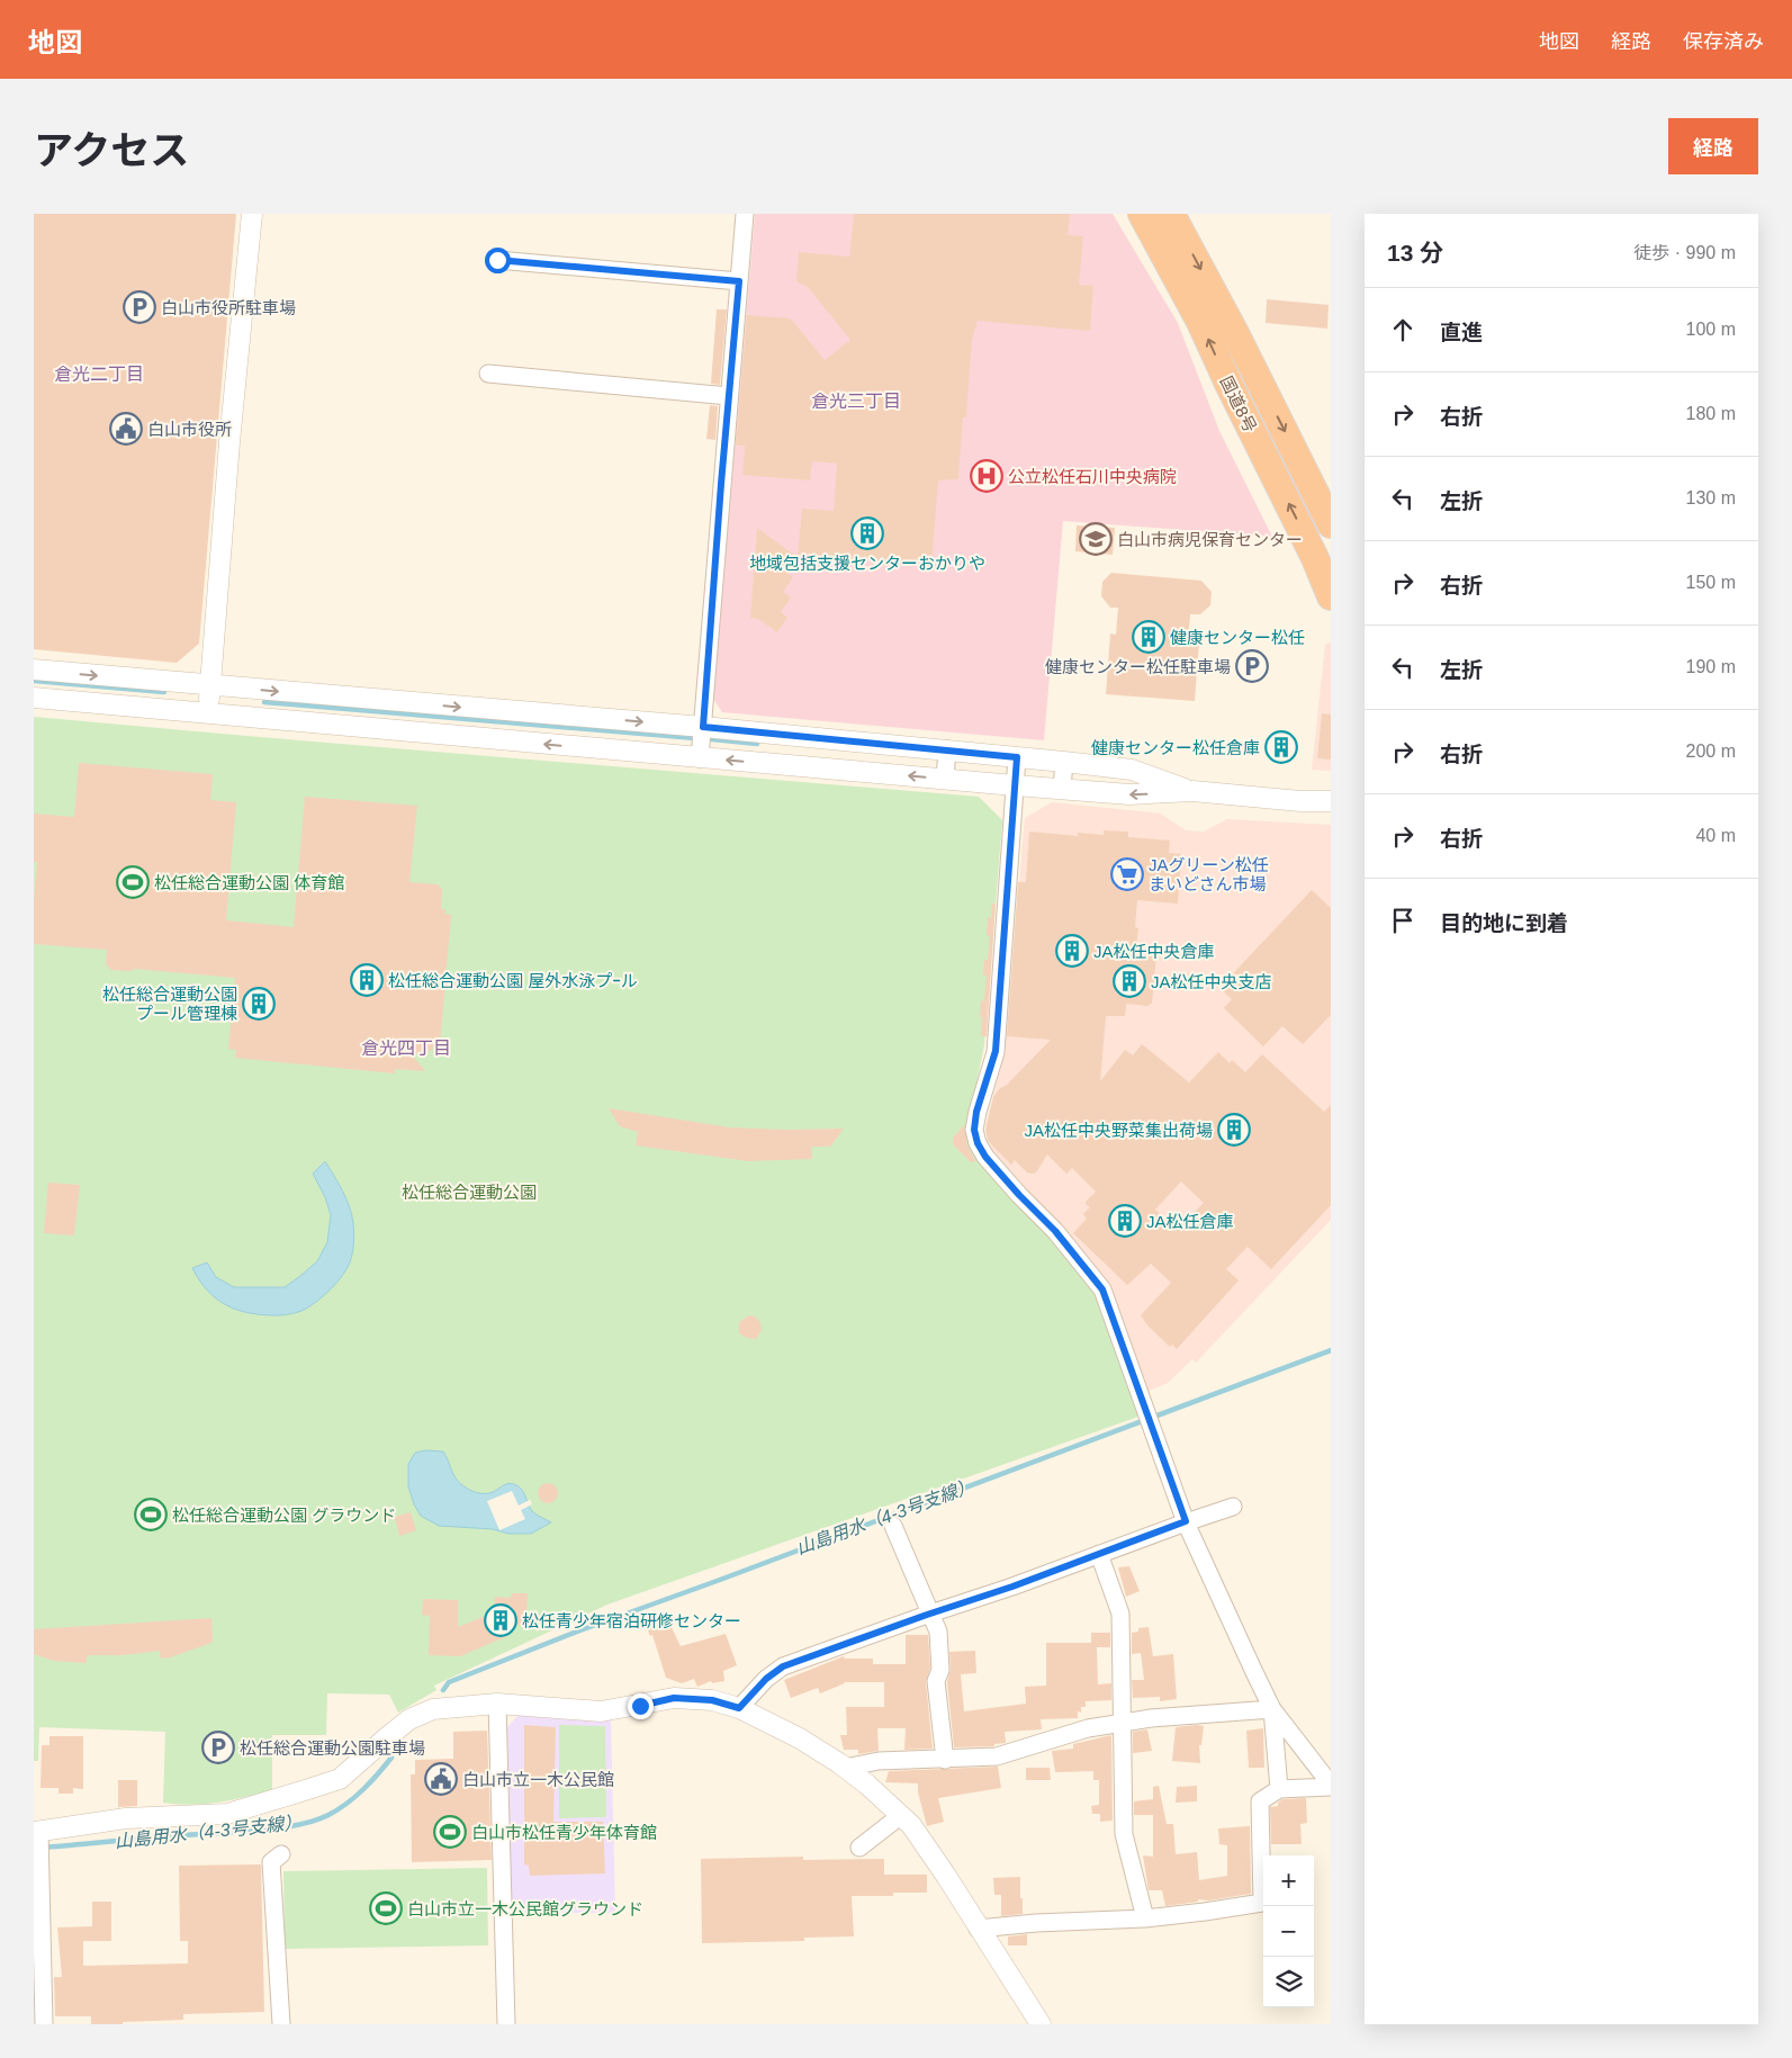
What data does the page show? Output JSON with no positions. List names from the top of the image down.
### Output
{
  "streets": {
    "highway": ["国道8号"]
  },
  "districts": ["倉光二丁目", "倉光三丁目", "倉光四丁目"],
  "water": ["山島用水（4-3号支線）"],
  "parks": ["松任総合運動公園"],
  "places": {
    "parking": ["白山市役所駐車場", "健康センター松任駐車場", "松任総合運動公園駐車場"],
    "public building": ["白山市役所", "白山市立一木公民館"],
    "hospital": ["公立松任石川中央病院"],
    "building": [
      "地域包括支援センターおかりや",
      "健康センター松任",
      "健康センター松任倉庫",
      "JA松任中央倉庫",
      "松任総合運動公園 屋外水泳プｰル",
      "JA松任中央支店",
      "松任総合運動公園 プール管理棟",
      "JA松任中央野菜集出荷場",
      "JA松任倉庫",
      "松任青少年宿泊研修センター"
    ],
    "school or university": ["白山市病児保育センター"],
    "supermarket": ["JAグリーン松任 まいどさん市場"],
    "sports": [
      "松任総合運動公園 体育館",
      "松任総合運動公園 グラウンド",
      "白山市松任青少年体育館",
      "白山市立一木公民館グラウンド"
    ]
  },
  "page": {
    "header": "地図",
    "nav": ["地図", "経路", "保存済み"],
    "title": "アクセス",
    "buttons": "経路",
    "heading": ["13 分", "徒歩 · 990 m"],
    "list": [
      ["直進", "100 m"],
      ["右折", "180 m"],
      ["左折", "130 m"],
      ["右折", "150 m"],
      ["左折", "190 m"],
      ["右折", "200 m"],
      ["右折", "40 m"],
      "目的地に到着"
    ],
    "map_buttons": ["+", "−"]
  }
}
